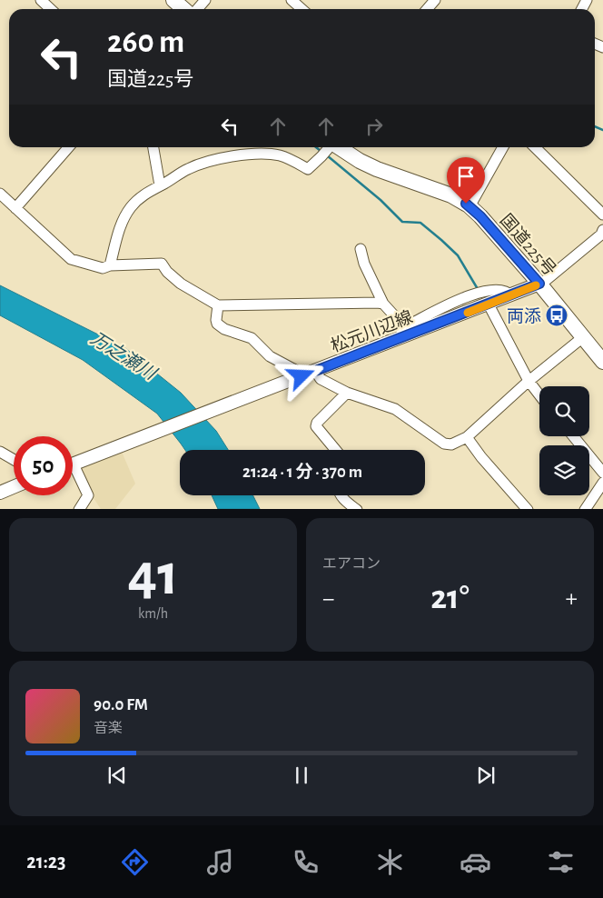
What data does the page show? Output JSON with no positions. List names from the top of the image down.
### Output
{
  "streets": {
    "highway": ["国道225号"],
    "main road": ["松元川辺線"]
  },
  "crossings": [
    ["国道225号", "松元川辺線"]
  ],
  "water": ["万之瀬川"],
  "places": {
    "bus stop": ["両添"]
  },
  "page": {
    "turn": ["260 m", "国道225号"],
    "limit": "50",
    "trip": "21:24 · 1 分 · 370 m",
    "tile": [
      ["41", "km/h"],
      "エアコン"
    ],
    "heat": ["−", "21°", "+"],
    "song": ["90.0 FM", "音楽"],
    "tabs": "21:23"
  }
}
